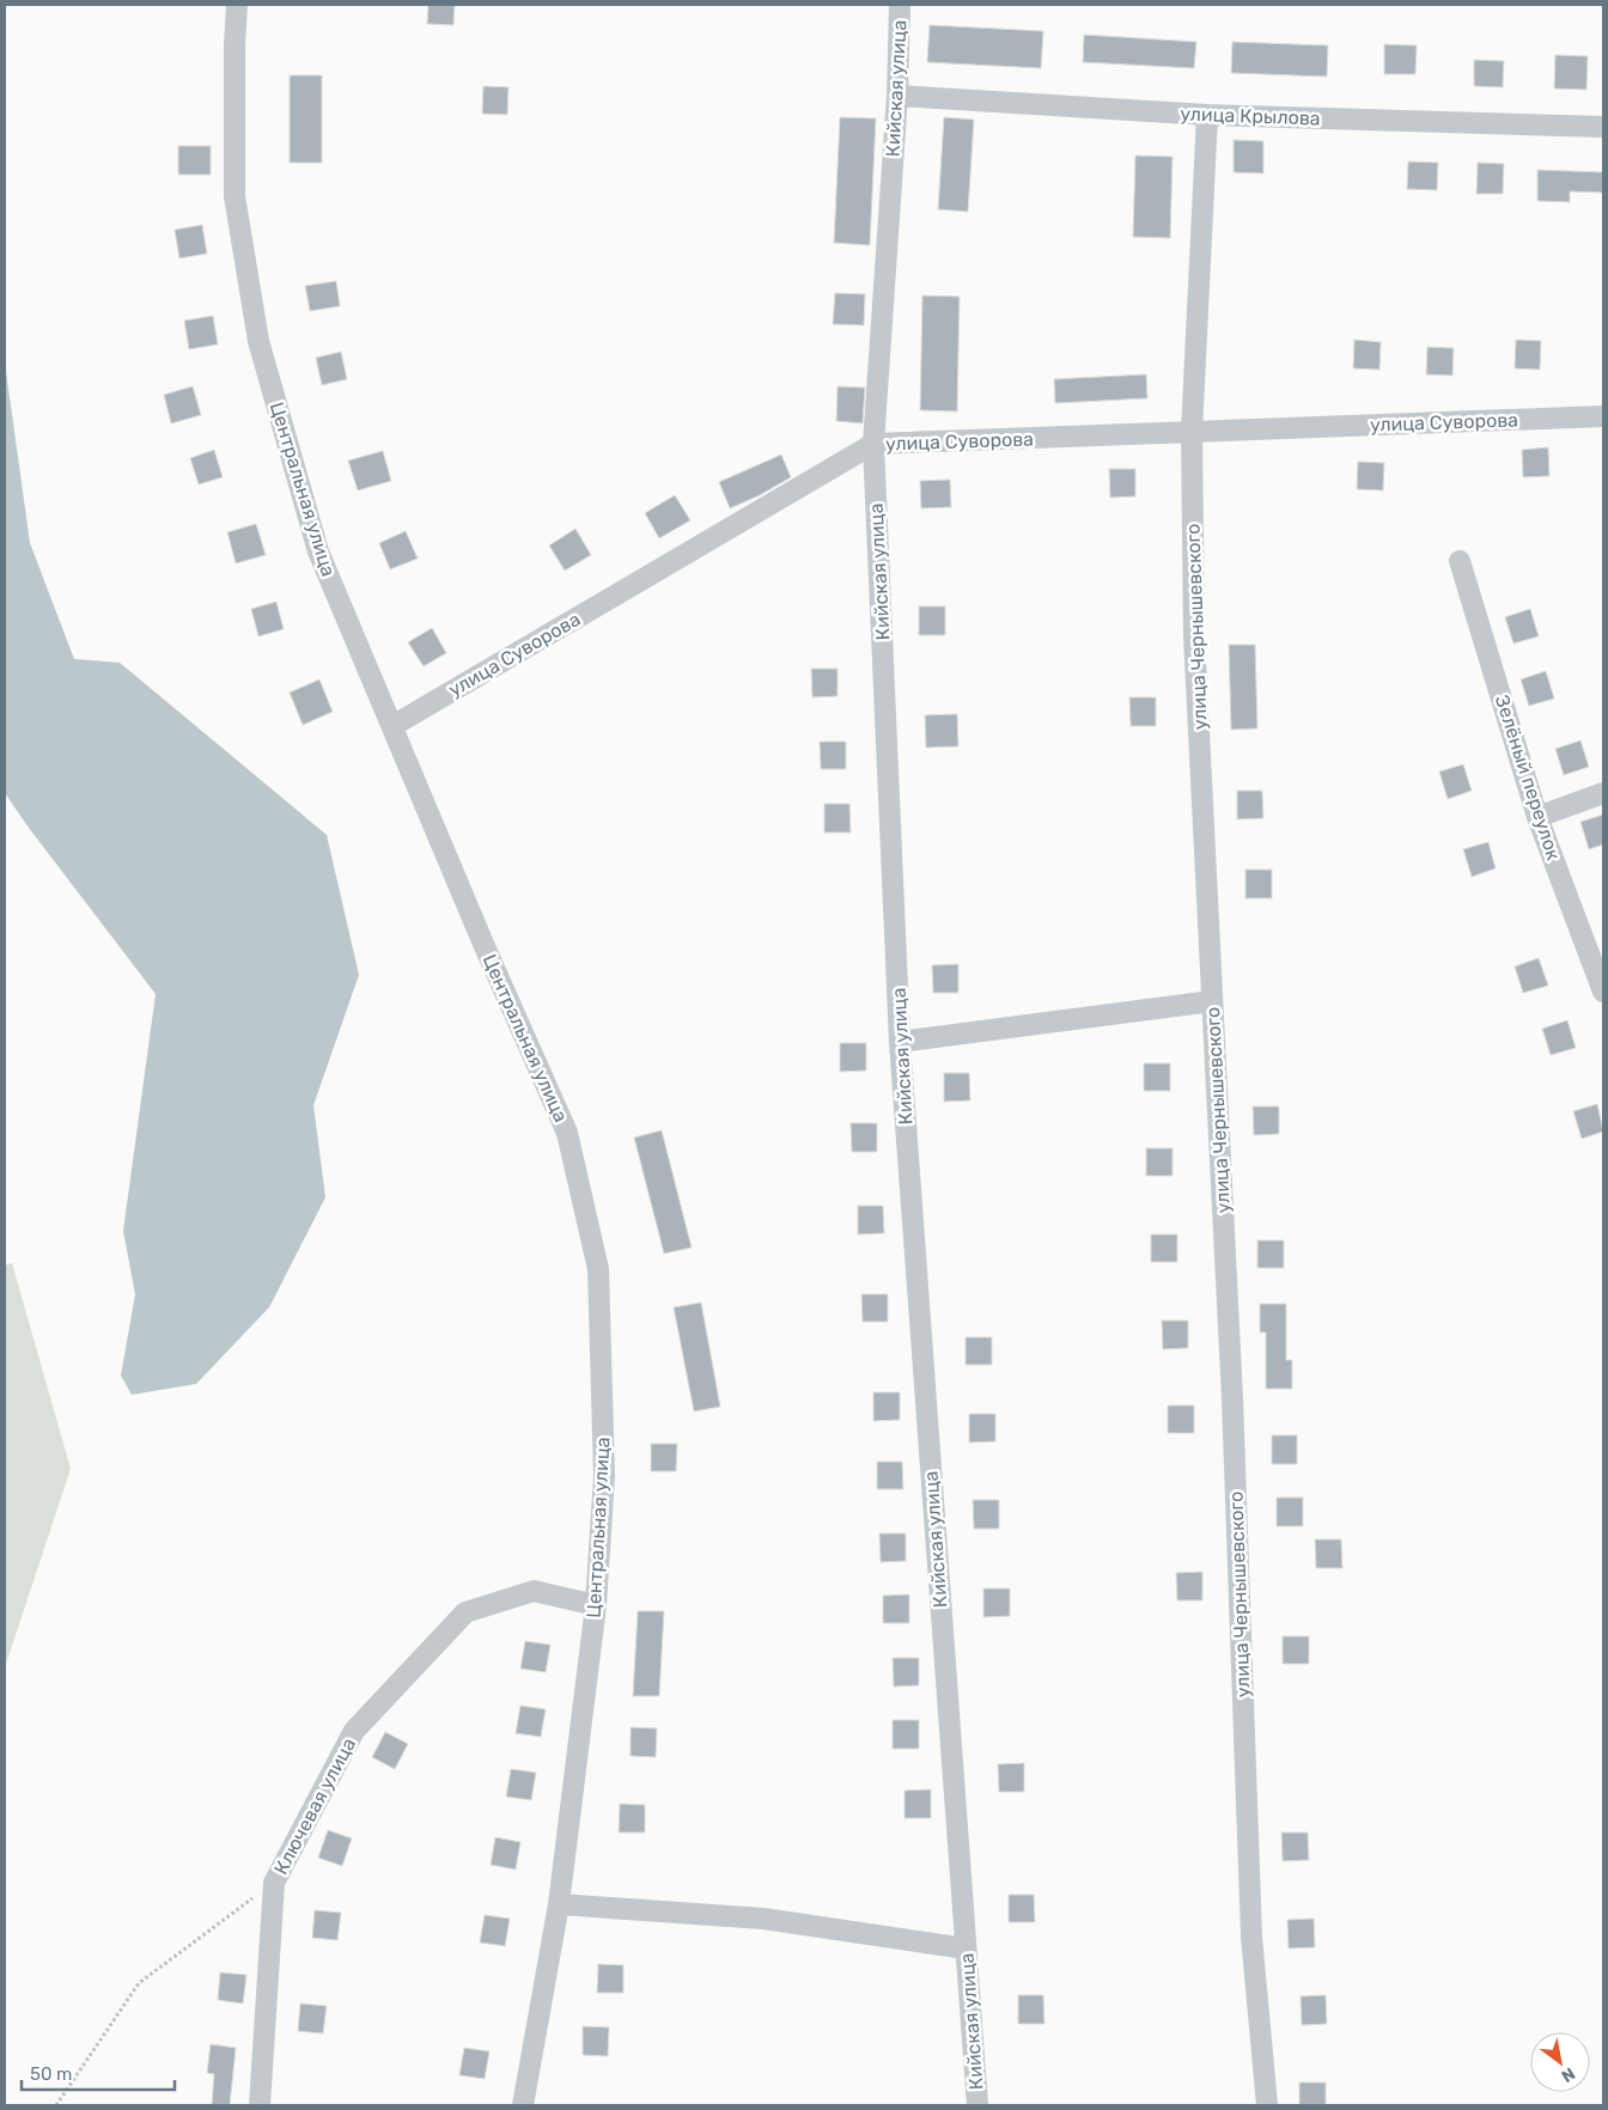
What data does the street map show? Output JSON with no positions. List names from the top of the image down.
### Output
{
  "streets": {
    "street": [
      "Кийская улица",
      "улица Крылова",
      "улица Суворова",
      "Центральная улица",
      "улица Чернышевского",
      "Зелёный переулок",
      "Ключевая улица"
    ]
  },
  "crossings": [
    ["Кийская улица", "улица Крылова"],
    ["Кийская улица", "улица Суворова"],
    ["улица Крылова", "улица Чернышевского"],
    ["улица Суворова", "Центральная улица"],
    ["улица Суворова", "улица Чернышевского"],
    ["Центральная улица", "Ключевая улица"]
  ],
  "scale_bar": "50 m",
  "north": "bottom right"
}
